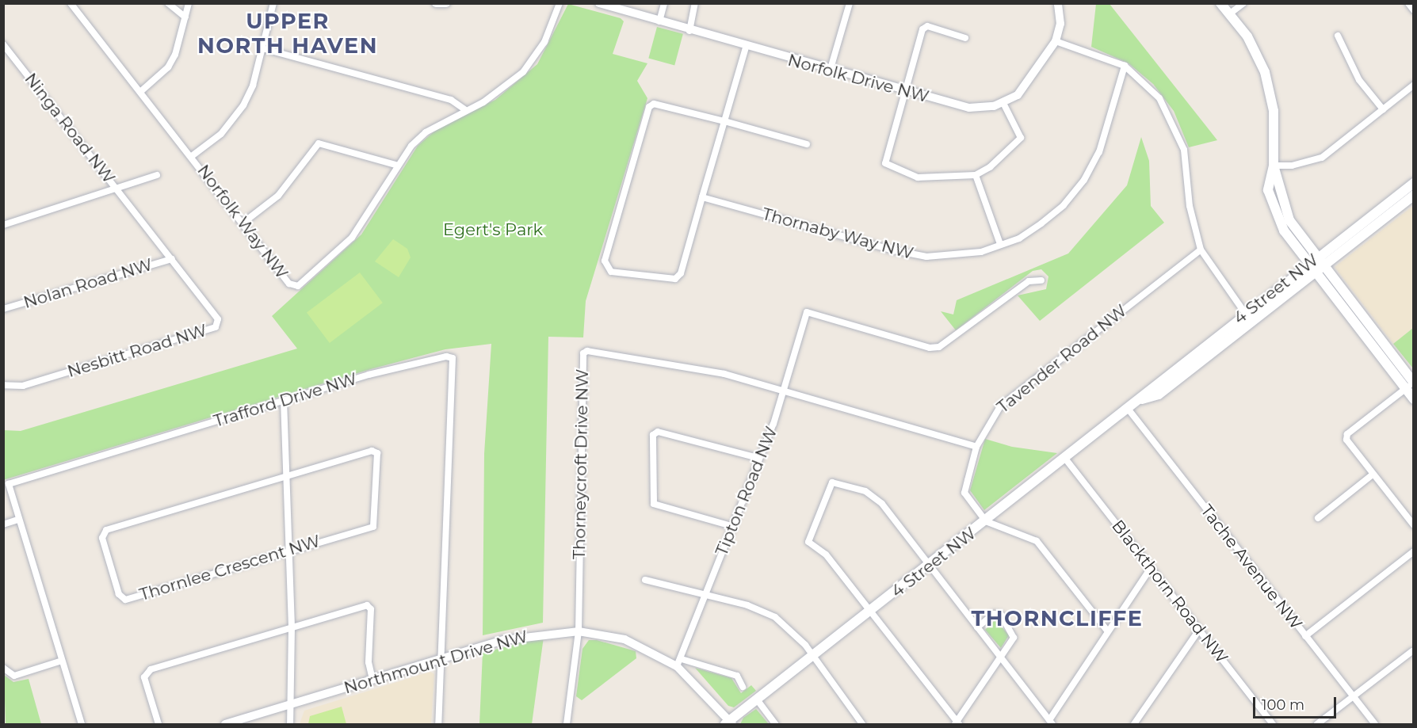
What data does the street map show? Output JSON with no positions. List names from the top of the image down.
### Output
{
  "streets": {
    "main road": ["4 Street NW"],
    "street": [
      "Norfolk Drive NW",
      "Ninga Road NW",
      "Norfolk Way NW",
      "Thornaby Way NW",
      "Nolan Road NW",
      "Nesbitt Road NW",
      "Tavender Road NW",
      "Trafford Drive NW",
      "Thorneycroft Drive NW",
      "Tipton Road NW",
      "Tache Avenue NW",
      "Thornlee Crescent NW",
      "Blackthorn Road NW",
      "Northmount Drive NW"
    ]
  },
  "crossings": [
    ["Ninga Road NW", "Nesbitt Road NW"],
    ["Nolan Road NW", "Nesbitt Road NW"],
    ["4 Street NW", "Tavender Road NW"],
    ["4 Street NW", "Tache Avenue NW"],
    ["4 Street NW", "Blackthorn Road NW"],
    ["4 Street NW", "Northmount Drive NW"],
    ["Tavender Road NW", "Thorneycroft Drive NW"],
    ["Trafford Drive NW", "Northmount Drive NW"],
    ["Thorneycroft Drive NW", "Tipton Road NW"],
    ["Thorneycroft Drive NW", "Northmount Drive NW"],
    ["Tipton Road NW", "Northmount Drive NW"]
  ],
  "districts": ["UPPER NORTH HAVEN", "THORNCLIFFE"],
  "parks": ["Egert's Park"],
  "scale_bar": "100 m"
}
